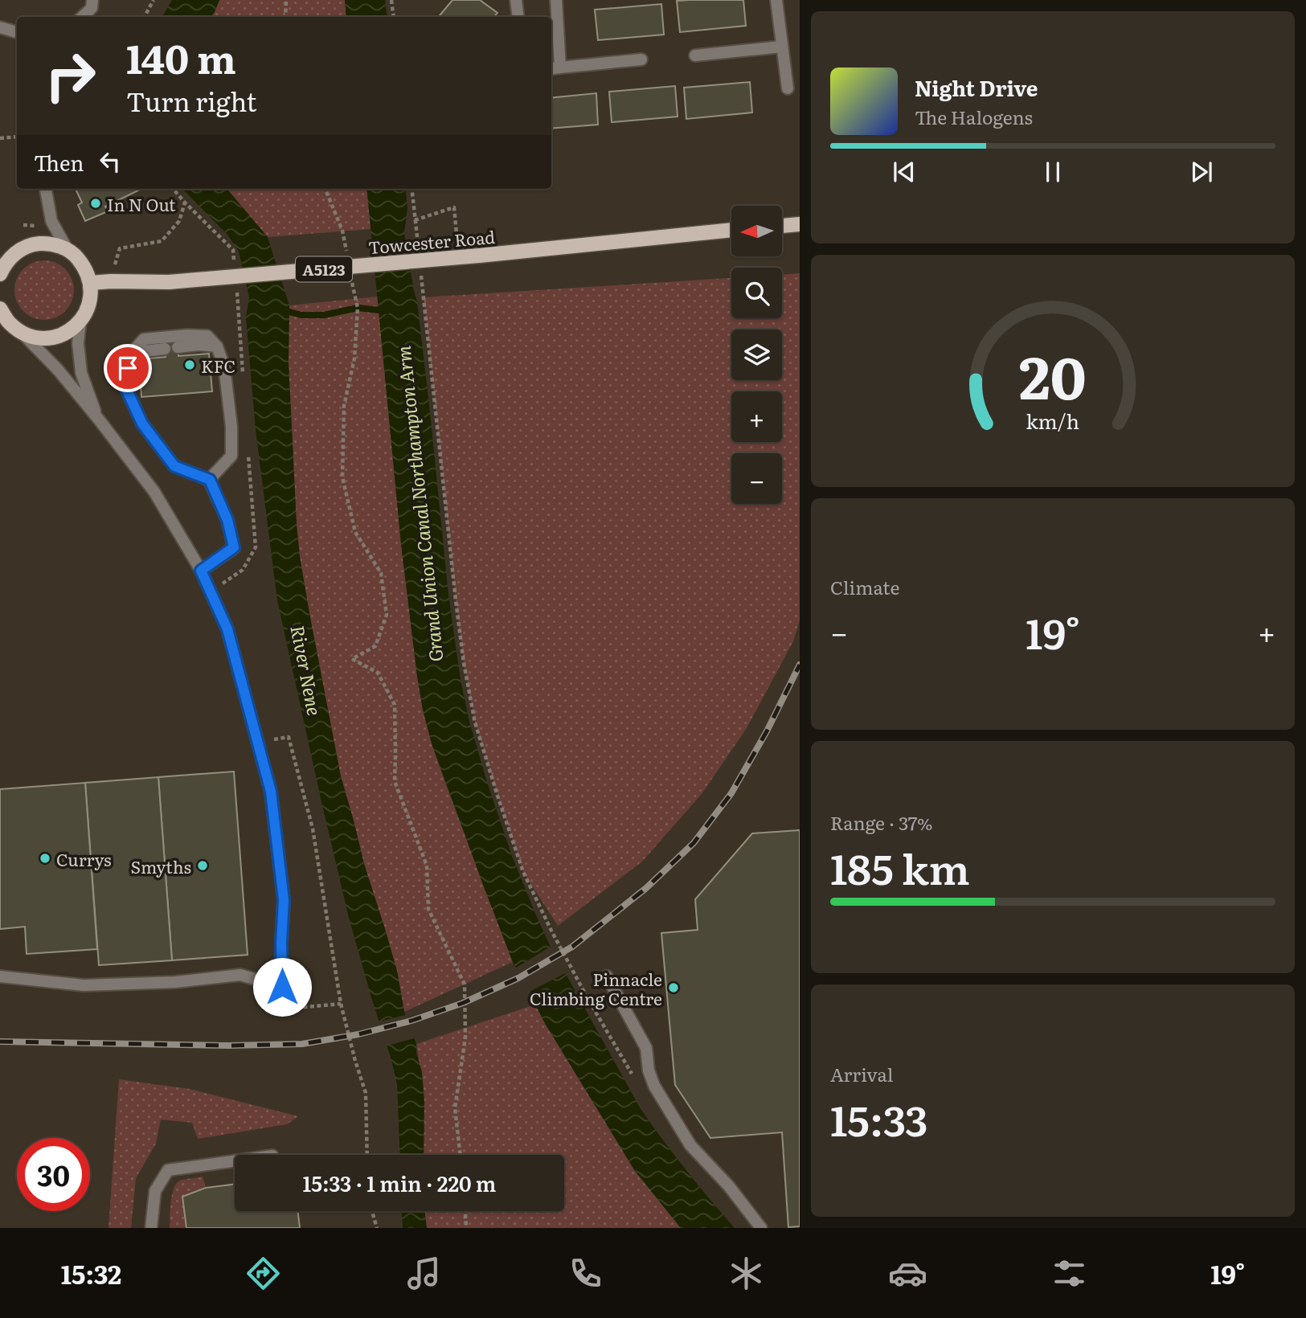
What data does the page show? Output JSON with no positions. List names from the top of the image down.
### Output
{
  "streets": {
    "main road": ["Towcester Road", "A5123"]
  },
  "water": ["Grand Union Canal Northampton Arm", "River Nene"],
  "places": [
    "In N Out",
    "KFC",
    "Currys",
    "Smyths",
    "Pinnacle Climbing Centre"
  ],
  "north": "left",
  "page": {
    "turn": ["140 m", "Turn right"],
    "song": ["Night Drive", "The Halogens"],
    "then": "Then",
    "map_buttons": ["+", "−"],
    "tile": [
      "Climate",
      ["Range · 37%", "185 km"],
      ["Arrival", "15:33"]
    ],
    "heat": ["−", "19°", "+"],
    "limit": "30",
    "trip": "15:33 · 1 min · 220 m",
    "tabs": ["15:32", "19°"],
    "gauge": ["20", "km/h"]
  }
}
